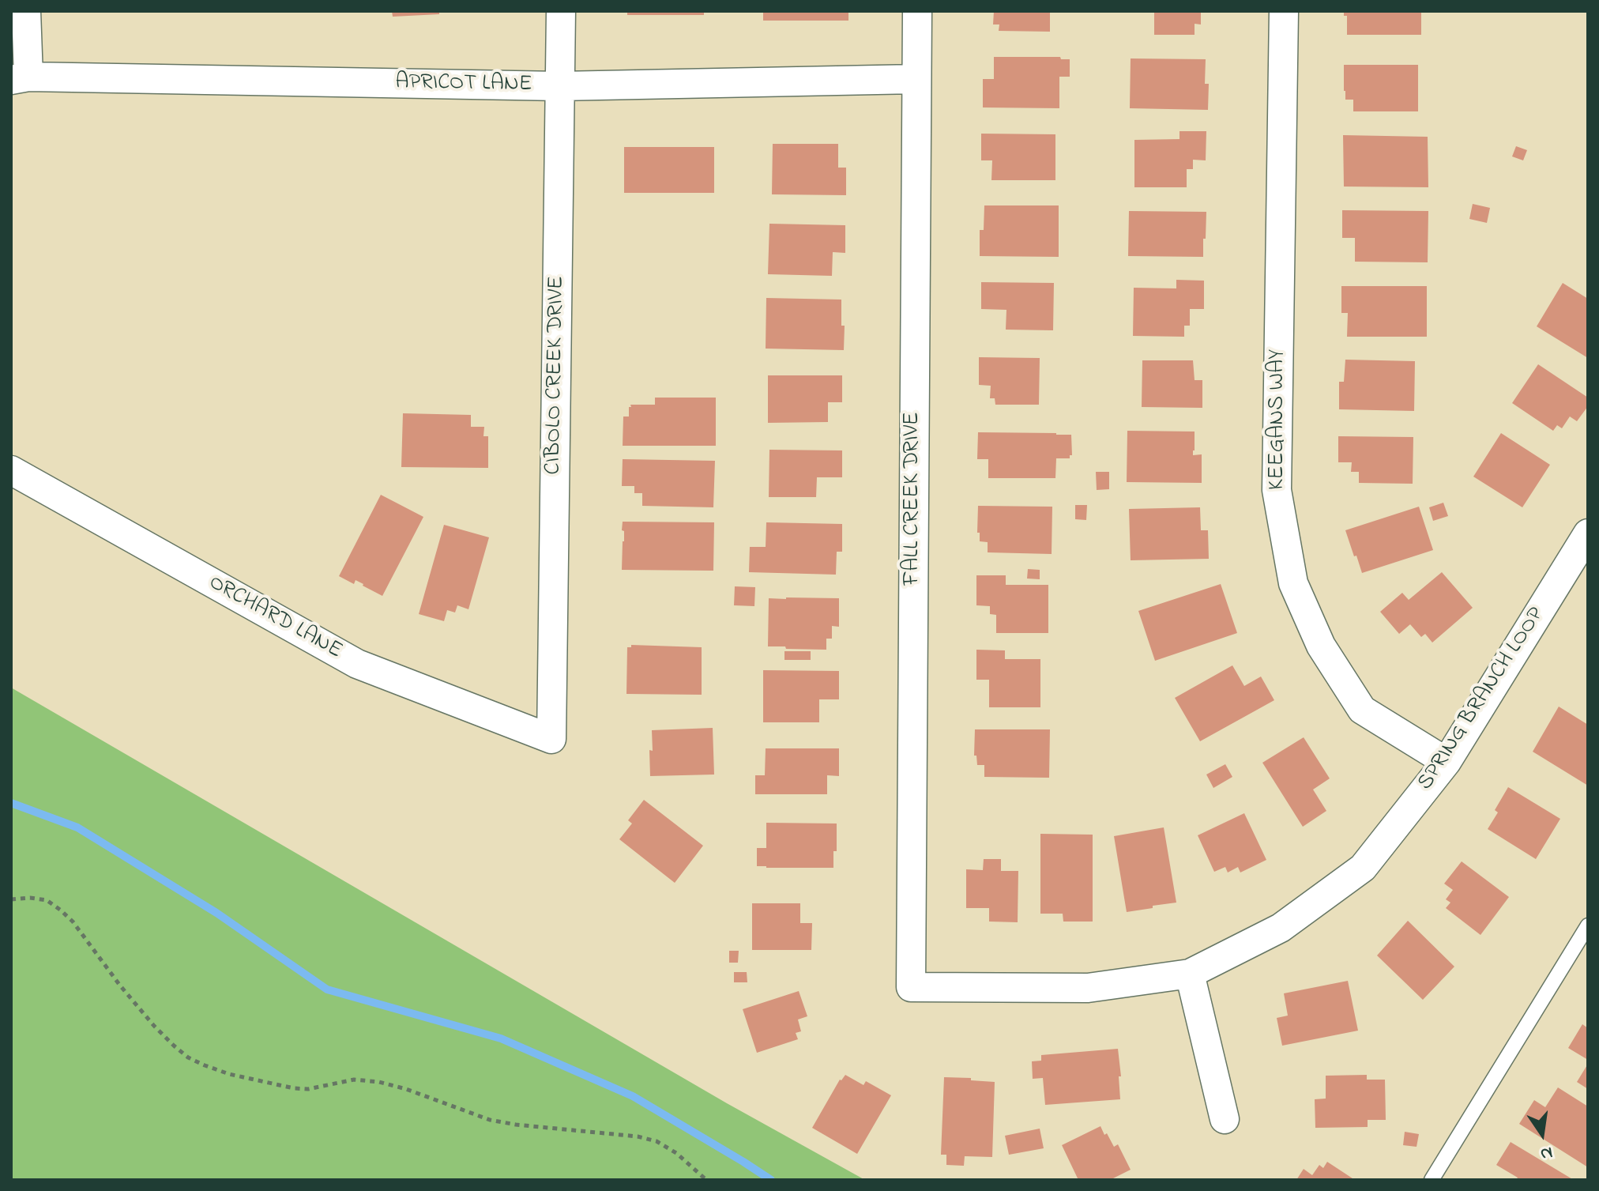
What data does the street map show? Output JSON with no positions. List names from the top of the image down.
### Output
{
  "streets": {
    "street": [
      "APRICOT LANE",
      "CIBOLO CREEK DRIVE",
      "KEEGANS WAY",
      "FALL CREEK DRIVE",
      "ORCHARD LANE",
      "SPRING BRANCH LOOP"
    ]
  },
  "crossings": [
    ["APRICOT LANE", "CIBOLO CREEK DRIVE"],
    ["APRICOT LANE", "FALL CREEK DRIVE"],
    ["CIBOLO CREEK DRIVE", "ORCHARD LANE"],
    ["KEEGANS WAY", "SPRING BRANCH LOOP"],
    ["FALL CREEK DRIVE", "SPRING BRANCH LOOP"]
  ],
  "north": "bottom"
}
